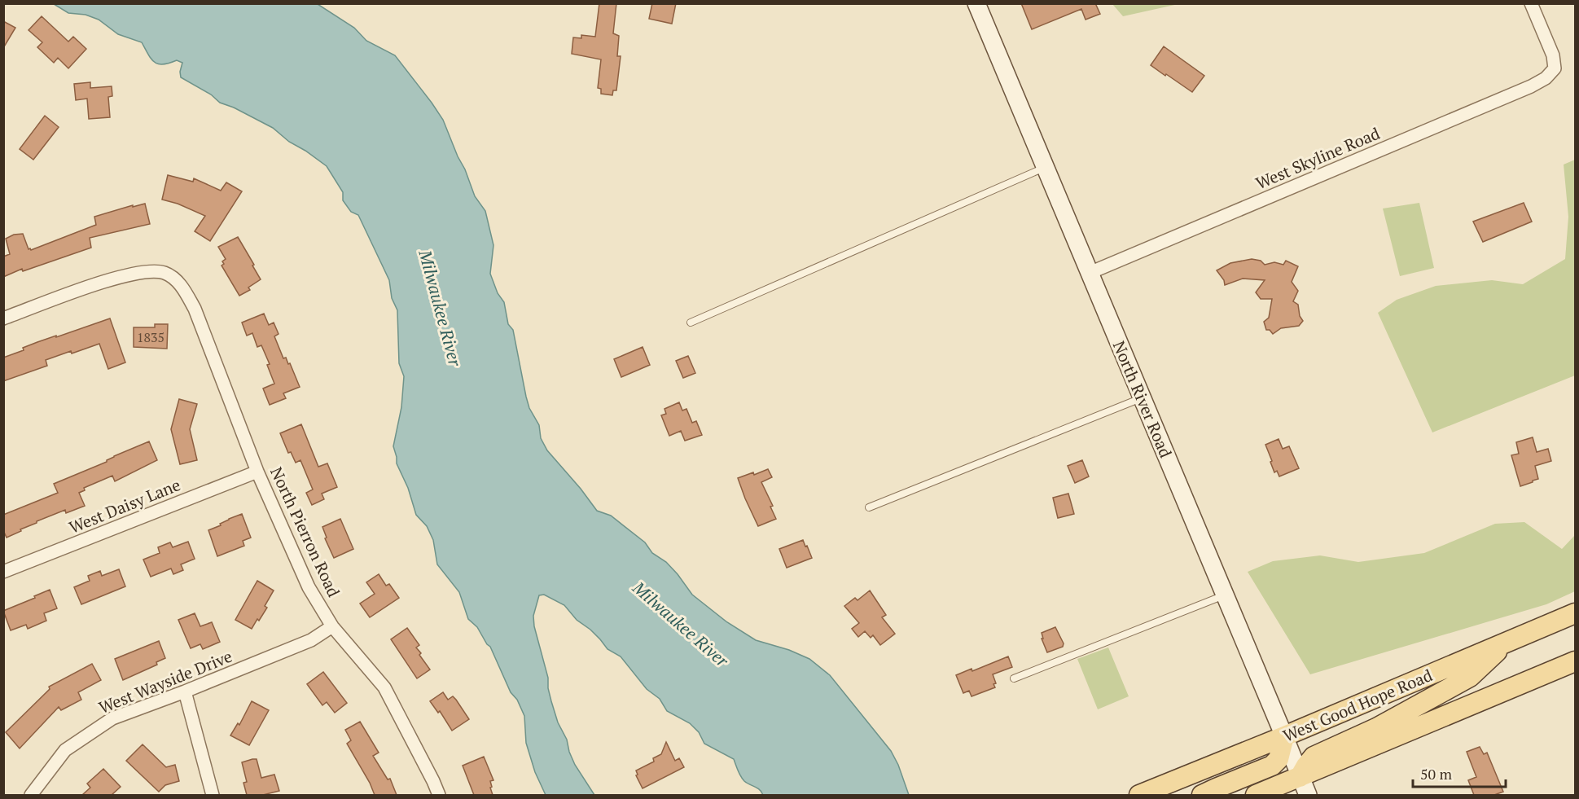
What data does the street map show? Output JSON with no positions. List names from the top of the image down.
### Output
{
  "streets": {
    "main road": ["West Good Hope Road"],
    "street": [
      "West Skyline Road",
      "North River Road",
      "West Daisy Lane",
      "North Pierron Road",
      "West Wayside Drive"
    ]
  },
  "crossings": [
    ["West Skyline Road", "North River Road"],
    ["North River Road", "West Good Hope Road"],
    ["West Daisy Lane", "North Pierron Road"],
    ["North Pierron Road", "West Wayside Drive"]
  ],
  "water": ["Milwaukee River"],
  "house_numbers": ["1835"],
  "scale_bar": "50 m"
}
